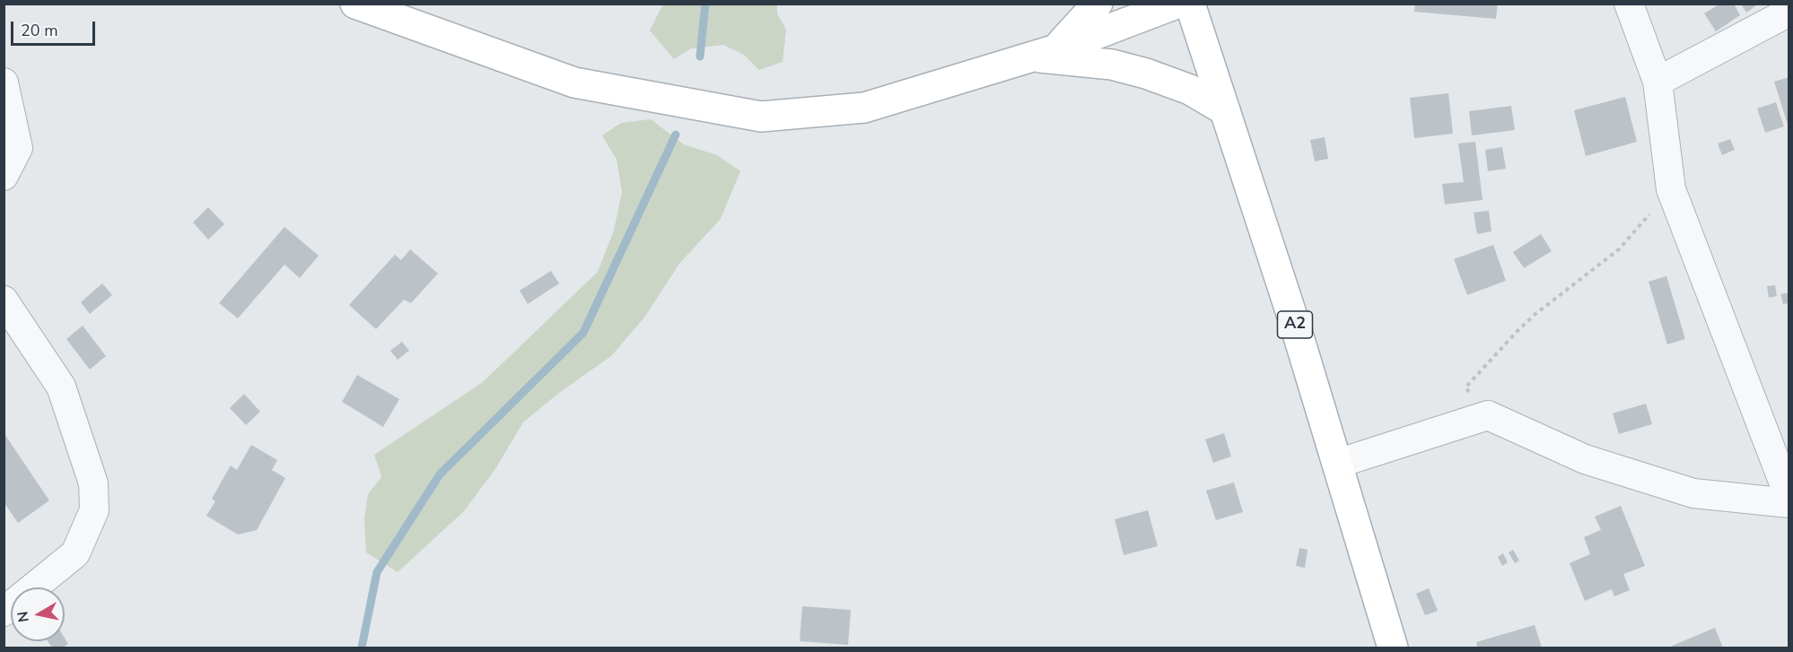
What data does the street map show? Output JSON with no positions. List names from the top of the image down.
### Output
{
  "streets": {
    "main road": ["A2"]
  },
  "scale_bar": "20 m",
  "north": "left"
}
